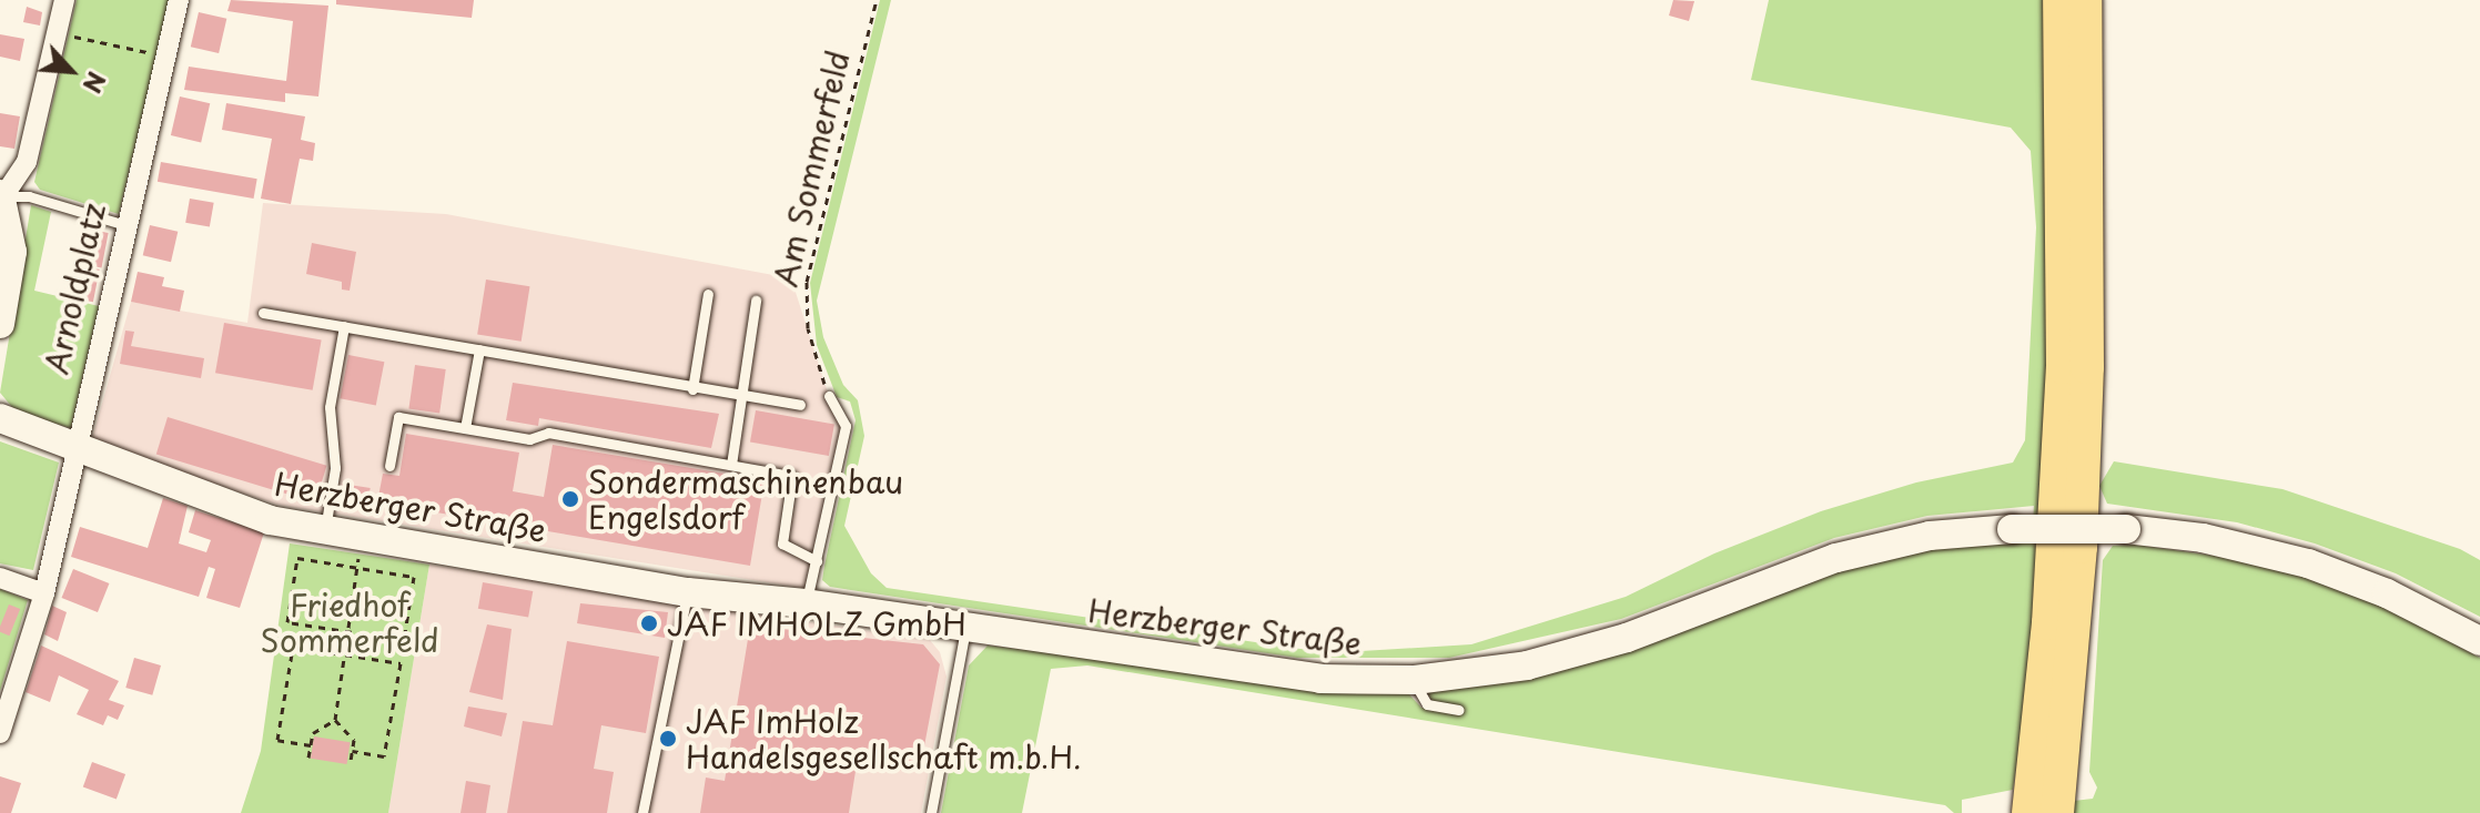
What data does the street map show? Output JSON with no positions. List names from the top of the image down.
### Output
{
  "streets": {
    "main road": ["Arnoldplatz", "Herzberger Straße"],
    "path": ["Am Sommerfeld"]
  },
  "crossings": [
    ["Arnoldplatz", "Herzberger Straße"]
  ],
  "parks": ["Friedhof Sommerfeld"],
  "places": ["Sondermaschinenbau Engelsdorf", "JAF IMHOLZ GmbH", "JAF ImHolz Handelsgesellschaft m.b.H."],
  "north": "bottom right"
}
